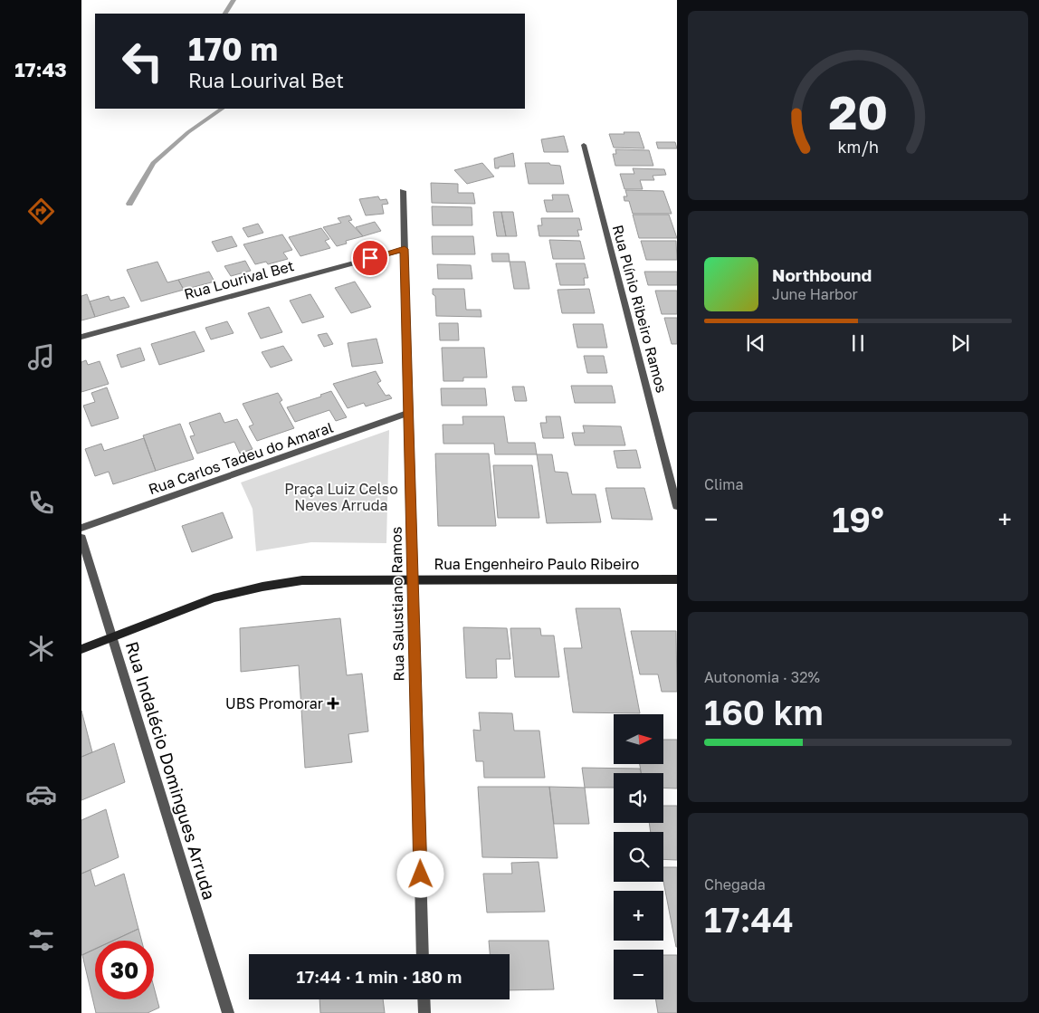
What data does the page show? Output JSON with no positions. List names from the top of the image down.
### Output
{
  "streets": {
    "street": [
      "Rua Lourival Bet",
      "Rua Plínio Ribeiro Ramos",
      "Rua Carlos Tadeu do Amaral",
      "Rua Engenheiro Paulo Ribeiro",
      "Rua Salustiano Ramos",
      "Rua Indalécio Domingues Arruda"
    ]
  },
  "crossings": [
    ["Rua Lourival Bet", "Rua Salustiano Ramos"],
    ["Rua Carlos Tadeu do Amaral", "Rua Salustiano Ramos"],
    ["Rua Engenheiro Paulo Ribeiro", "Rua Salustiano Ramos"],
    ["Rua Engenheiro Paulo Ribeiro", "Rua Indalécio Domingues Arruda"]
  ],
  "parks": ["Praça Luiz Celso Neves Arruda"],
  "places": {
    "health": ["UBS Promorar"]
  },
  "north": "right",
  "page": {
    "tabs": "17:43",
    "turn": ["170 m", "Rua Lourival Bet"],
    "song": ["Northbound", "June Harbor"],
    "tile": [
      "Clima",
      ["Autonomia · 32%", "160 km"],
      ["Chegada", "17:44"]
    ],
    "heat": ["−", "19°", "+"],
    "map_buttons": ["+", "−"],
    "limit": "30",
    "trip": "17:44 · 1 min · 180 m",
    "gauge": ["20", "km/h"]
  }
}
